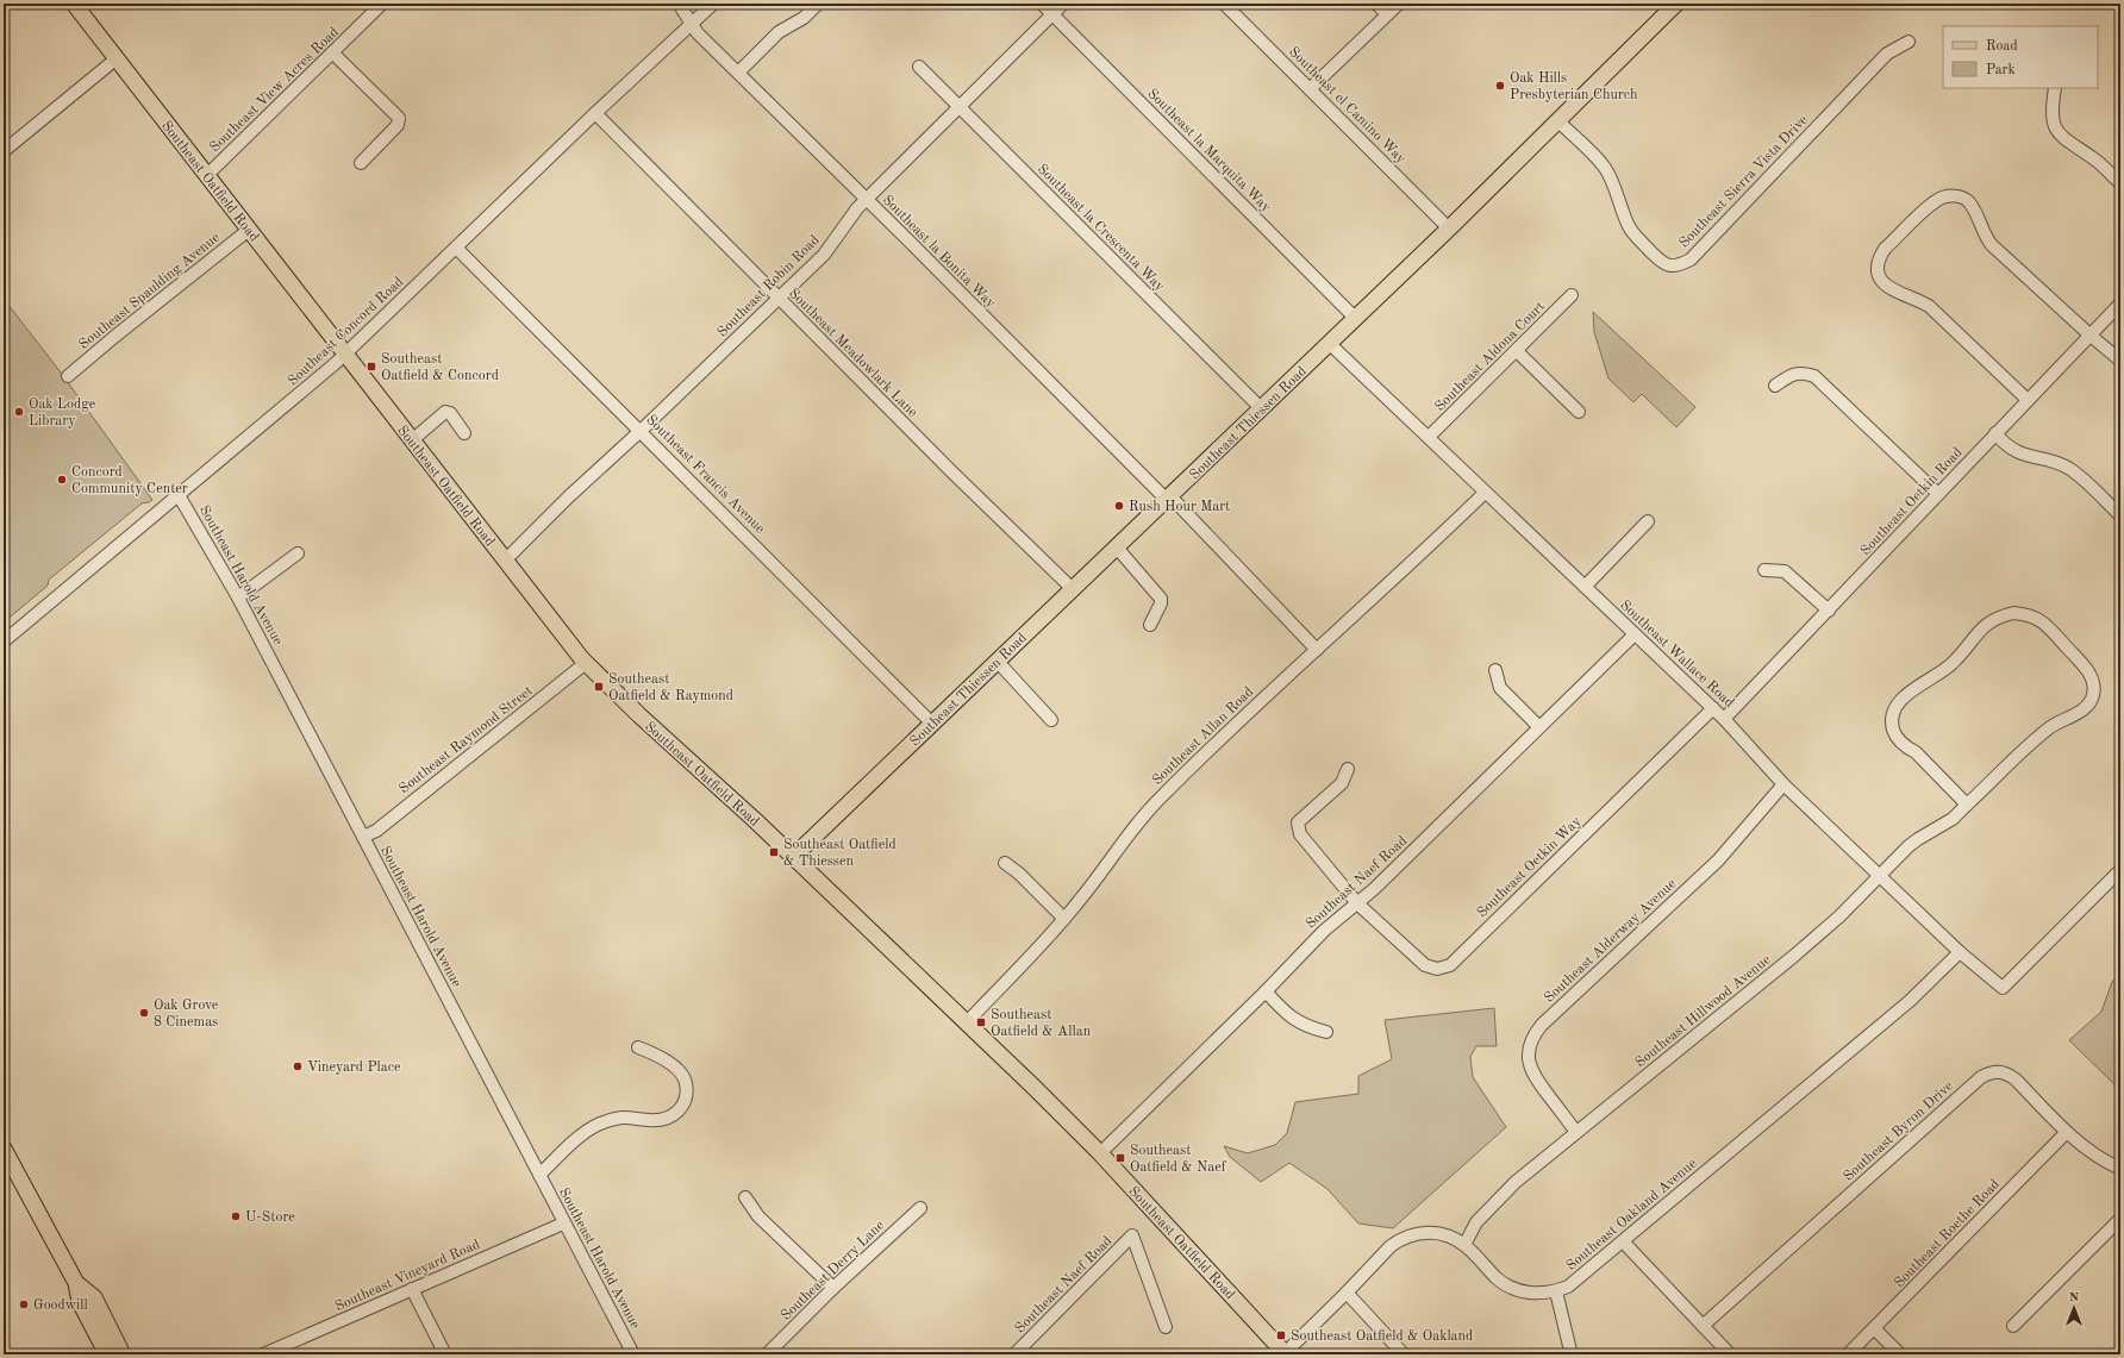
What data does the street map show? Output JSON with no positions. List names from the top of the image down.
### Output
{
  "streets": {
    "main road": ["Southeast Oatfield Road", "Southeast Thiessen Road"],
    "street": [
      "Southeast View Acres Road",
      "Southeast el Camino Way",
      "Southeast la Marquita Way",
      "Southeast Sierra Vista Drive",
      "Southeast la Crescenta Way",
      "Southeast la Bonita Way",
      "Southeast Robin Road",
      "Southeast Spaulding Avenue",
      "Southeast Concord Road",
      "Southeast Meadowlark Lane",
      "Southeast Aldona Court",
      "Southeast Francis Avenue",
      "Southeast Oetkin Road",
      "Southeast Harold Avenue",
      "Southeast Wallace Road",
      "Southeast Allan Road",
      "Southeast Raymond Street",
      "Southeast Oetkin Way",
      "Southeast Naef Road",
      "Southeast Alderway Avenue",
      "Southeast Hillwood Avenue",
      "Southeast Byron Drive",
      "Southeast Oakland Avenue",
      "Southeast Roethe Road",
      "Southeast Derry Lane",
      "Southeast Vineyard Road"
    ]
  },
  "crossings": [
    ["Southeast View Acres Road", "Southeast Oatfield Road"],
    ["Southeast el Camino Way", "Southeast Thiessen Road"],
    ["Southeast la Marquita Way", "Southeast Robin Road"],
    ["Southeast la Marquita Way", "Southeast Thiessen Road"],
    ["Southeast Oatfield Road", "Southeast Robin Road"],
    ["Southeast Oatfield Road", "Southeast Spaulding Avenue"],
    ["Southeast Oatfield Road", "Southeast Concord Road"],
    ["Southeast Oatfield Road", "Southeast Thiessen Road"],
    ["Southeast Oatfield Road", "Southeast Allan Road"],
    ["Southeast Oatfield Road", "Southeast Raymond Street"],
    ["Southeast Oatfield Road", "Southeast Naef Road"],
    ["Southeast Oatfield Road", "Southeast Oakland Avenue"],
    ["Southeast Sierra Vista Drive", "Southeast Thiessen Road"],
    ["Southeast la Crescenta Way", "Southeast Robin Road"],
    ["Southeast la Crescenta Way", "Southeast Thiessen Road"],
    ["Southeast la Bonita Way", "Southeast Robin Road"],
    ["Southeast la Bonita Way", "Southeast Concord Road"],
    ["Southeast la Bonita Way", "Southeast Thiessen Road"],
    ["Southeast la Bonita Way", "Southeast Allan Road"],
    ["Southeast Robin Road", "Southeast Meadowlark Lane"],
    ["Southeast Robin Road", "Southeast Francis Avenue"],
    ["Southeast Concord Road", "Southeast Meadowlark Lane"],
    ["Southeast Concord Road", "Southeast Francis Avenue"],
    ["Southeast Concord Road", "Southeast Harold Avenue"],
    ["Southeast Meadowlark Lane", "Southeast Thiessen Road"],
    ["Southeast Aldona Court", "Southeast Wallace Road"],
    ["Southeast Thiessen Road", "Southeast Francis Avenue"],
    ["Southeast Thiessen Road", "Southeast Wallace Road"],
    ["Southeast Oetkin Road", "Southeast Wallace Road"],
    ["Southeast Harold Avenue", "Southeast Raymond Street"],
    ["Southeast Harold Avenue", "Southeast Vineyard Road"],
    ["Southeast Wallace Road", "Southeast Allan Road"],
    ["Southeast Wallace Road", "Southeast Oetkin Way"],
    ["Southeast Wallace Road", "Southeast Naef Road"],
    ["Southeast Wallace Road", "Southeast Alderway Avenue"],
    ["Southeast Wallace Road", "Southeast Hillwood Avenue"],
    ["Southeast Wallace Road", "Southeast Oakland Avenue"],
    ["Southeast Oetkin Way", "Southeast Naef Road"],
    ["Southeast Alderway Avenue", "Southeast Hillwood Avenue"],
    ["Southeast Hillwood Avenue", "Southeast Oakland Avenue"],
    ["Southeast Byron Drive", "Southeast Roethe Road"]
  ],
  "places": {
    "other": [
      "Oak Hills Presbyterian Church",
      "Oak Lodge Library",
      "Concord Community Center",
      "Rush Hour Mart",
      "Oak Grove 8 Cinemas",
      "Vineyard Place",
      "U-Store",
      "Goodwill"
    ],
    "transit": [
      "Southeast Oatfield & Concord",
      "Southeast Oatfield & Raymond",
      "Southeast Oatfield & Thiessen",
      "Southeast Oatfield & Allan",
      "Southeast Oatfield & Naef",
      "Southeast Oatfield & Oakland"
    ]
  },
  "legend": ["Road", "Park"],
  "north": "top"
}
